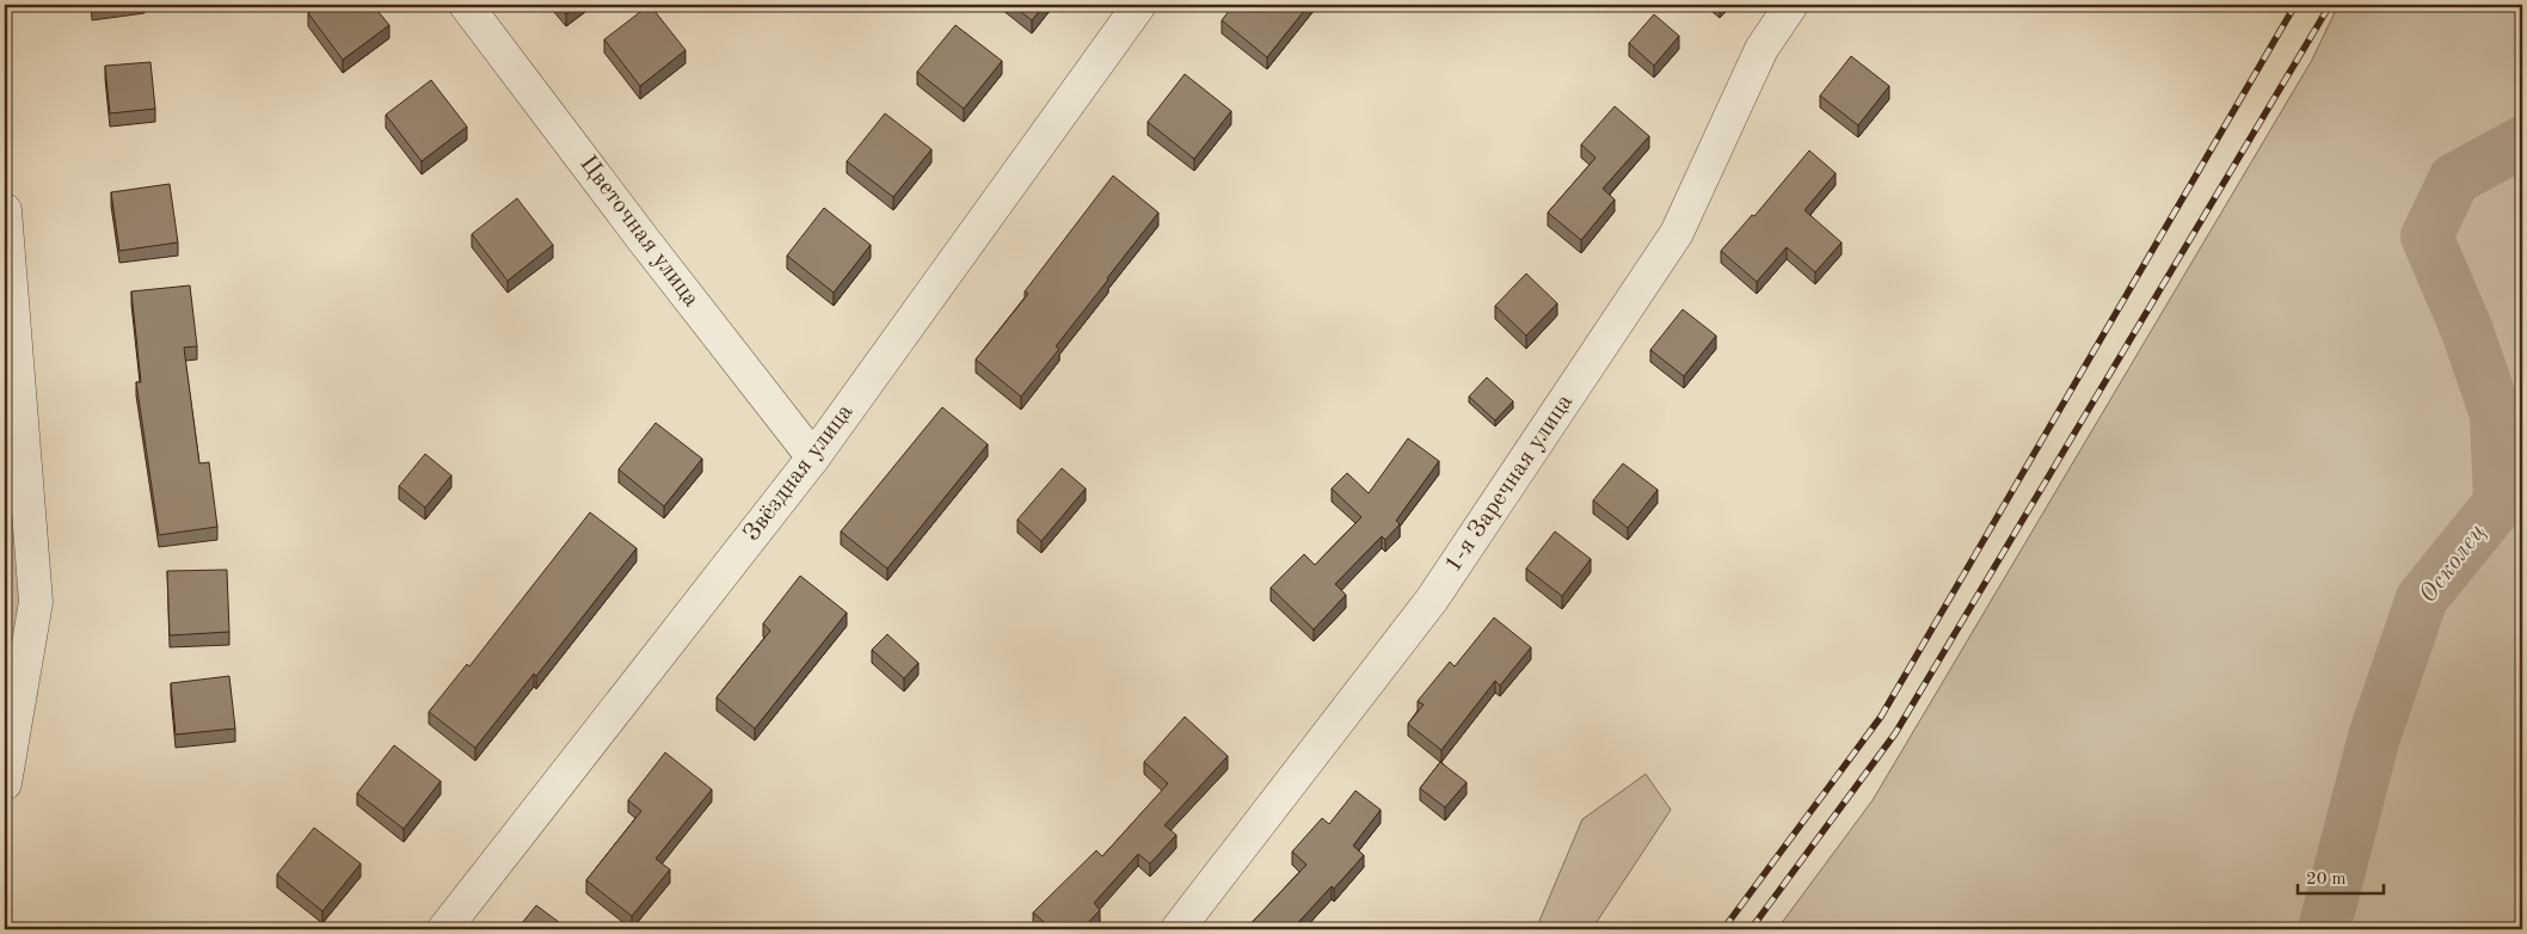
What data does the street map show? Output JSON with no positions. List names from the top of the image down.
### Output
{
  "streets": {
    "street": ["Цветочная улица", "Звёздная улица", "1-я Заречная улица"]
  },
  "crossings": [
    ["Цветочная улица", "Звёздная улица"]
  ],
  "water": ["Осколец"],
  "scale_bar": "20 m"
}
